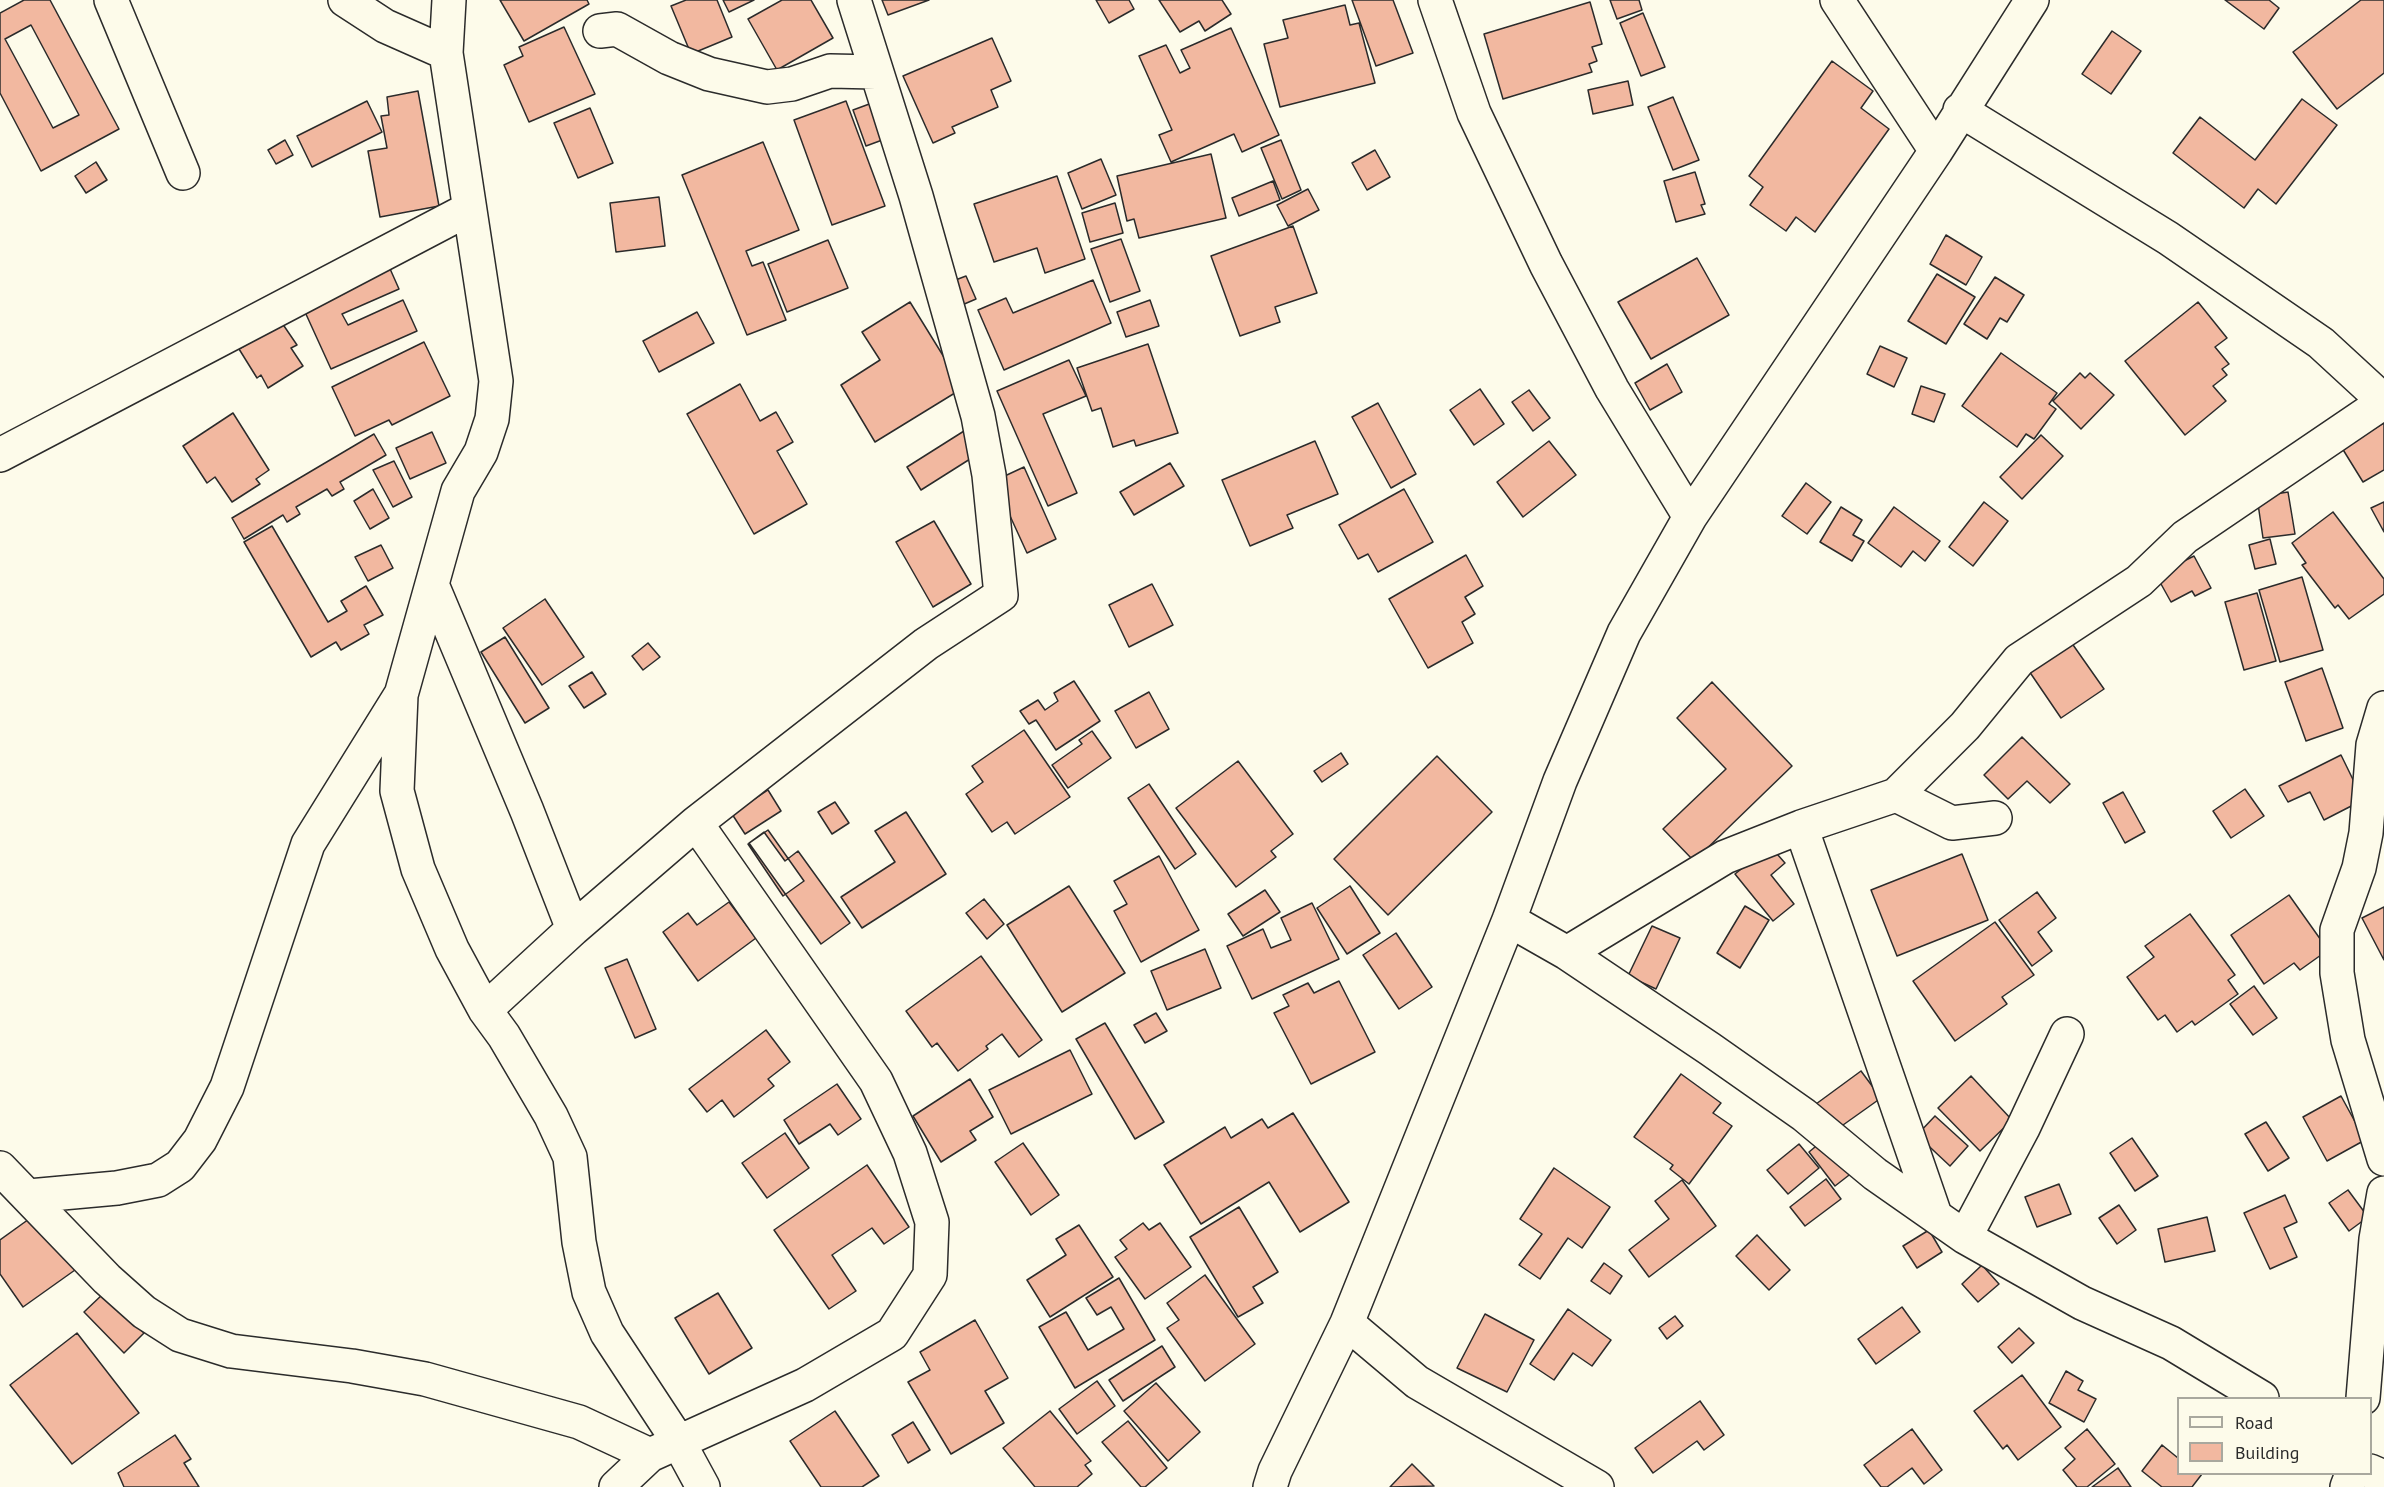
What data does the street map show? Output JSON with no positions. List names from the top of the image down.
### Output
{
  "legend": ["Road", "Building"]
}
